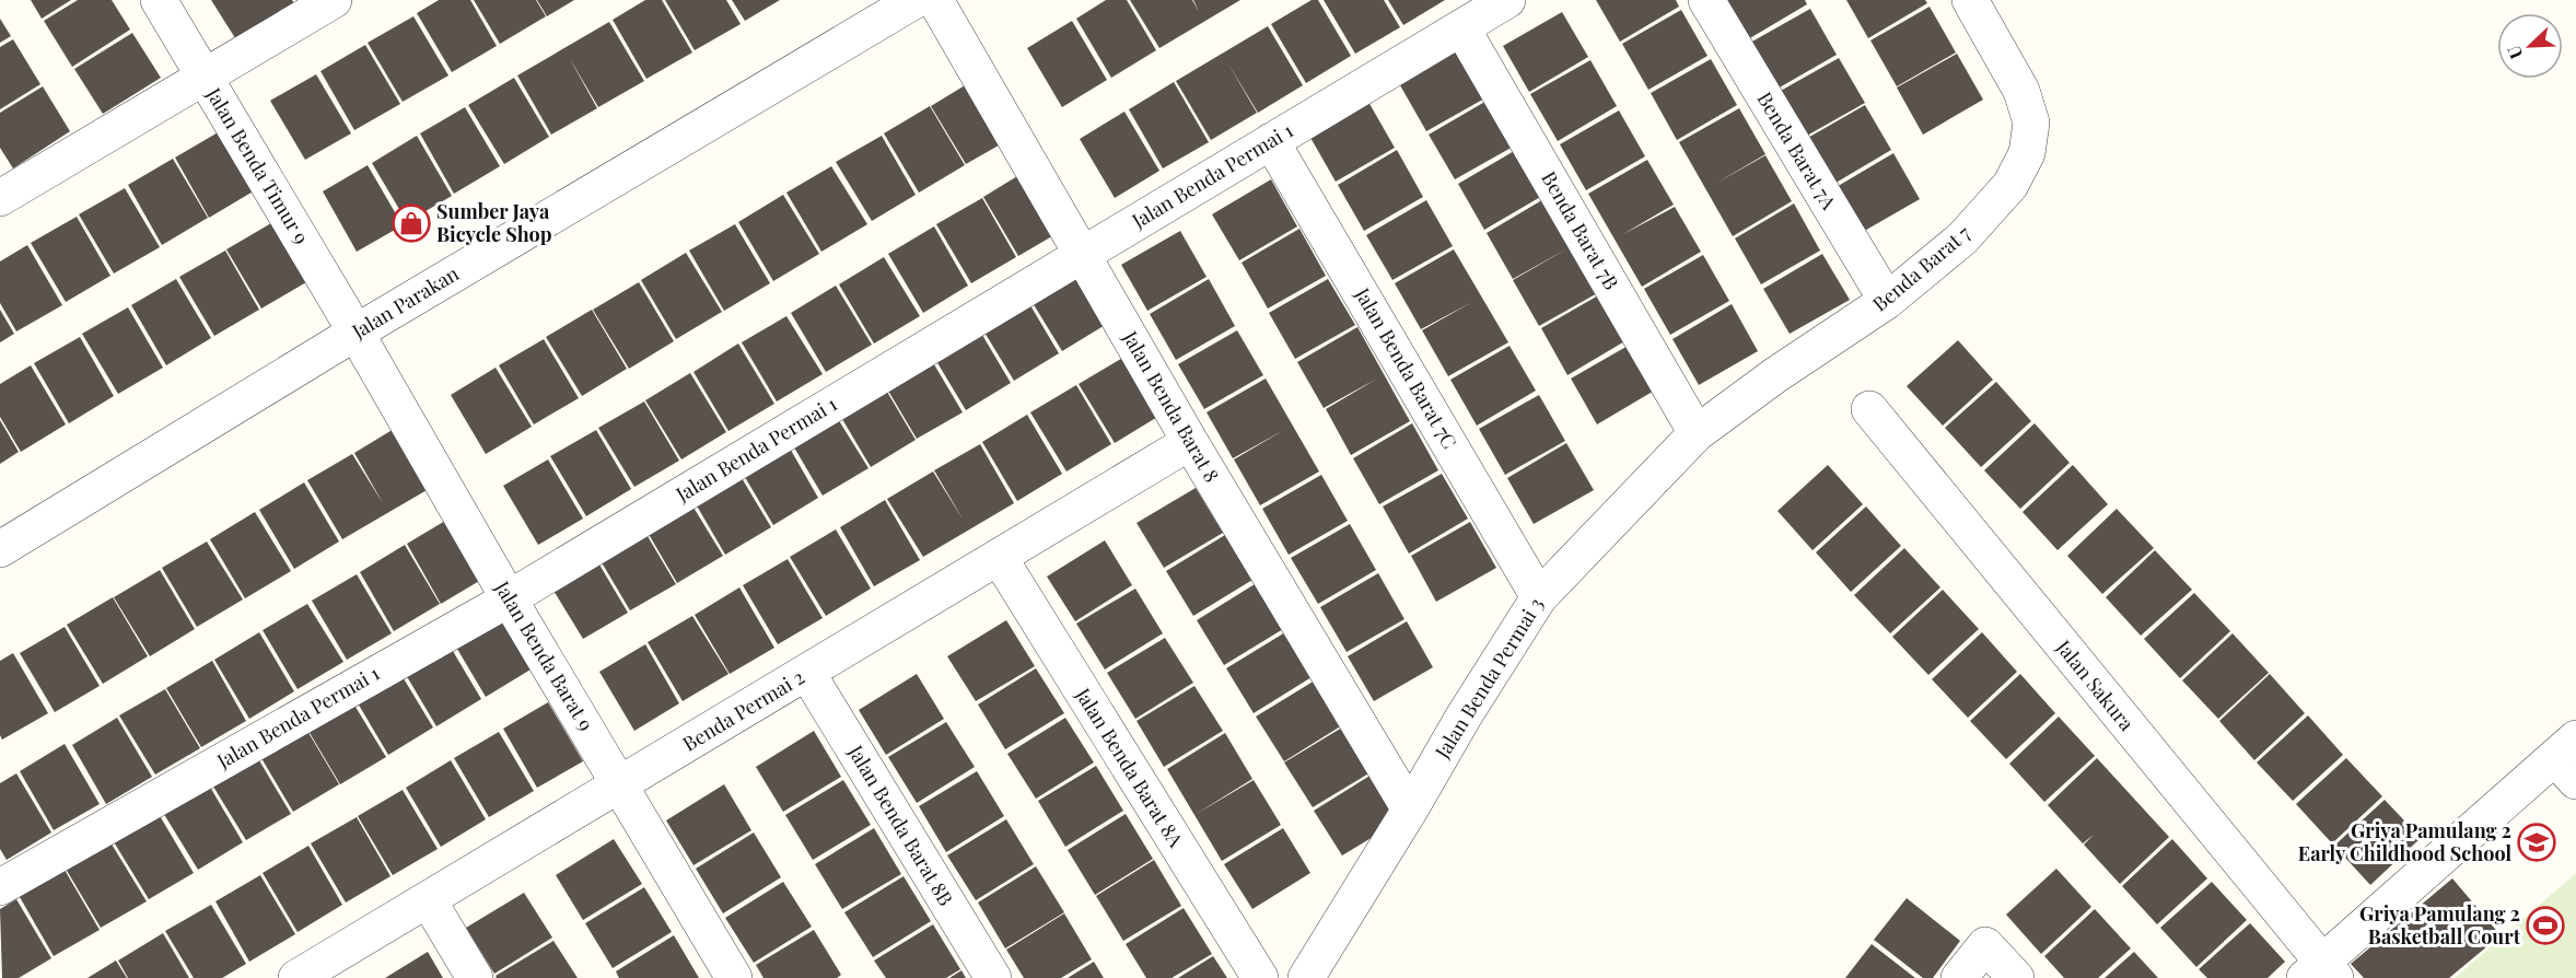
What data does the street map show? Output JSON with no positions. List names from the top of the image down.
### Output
{
  "streets": {
    "street": [
      "Benda Barat 7A",
      "Jalan Benda Timur 9",
      "Jalan Benda Permai 1",
      "Benda Barat 7B",
      "Benda Barat 7",
      "Jalan Parakan",
      "Jalan Benda Barat 7C",
      "Jalan Benda Barat 8",
      "Jalan Benda Barat 9",
      "Jalan Benda Permai 3",
      "Jalan Sakura",
      "Benda Permai 2",
      "Jalan Benda Barat 8A",
      "Jalan Benda Barat 8B"
    ]
  },
  "crossings": [
    ["Benda Barat 7A", "Benda Barat 7"],
    ["Jalan Benda Timur 9", "Jalan Parakan"],
    ["Jalan Benda Timur 9", "Jalan Benda Barat 9"],
    ["Jalan Benda Permai 1", "Benda Barat 7B"],
    ["Jalan Benda Permai 1", "Jalan Benda Barat 7C"],
    ["Jalan Benda Permai 1", "Jalan Benda Barat 8"],
    ["Jalan Benda Permai 1", "Jalan Benda Barat 9"],
    ["Benda Barat 7B", "Jalan Benda Permai 3"],
    ["Benda Barat 7", "Jalan Benda Permai 3"],
    ["Jalan Parakan", "Jalan Benda Barat 9"],
    ["Jalan Benda Barat 7C", "Jalan Benda Permai 3"],
    ["Jalan Benda Barat 8", "Jalan Benda Permai 3"],
    ["Jalan Benda Barat 8", "Benda Permai 2"],
    ["Jalan Benda Barat 9", "Benda Permai 2"],
    ["Benda Permai 2", "Jalan Benda Barat 8A"],
    ["Benda Permai 2", "Jalan Benda Barat 8B"]
  ],
  "places": {
    "shop": ["Sumber Jaya Bicycle Shop"],
    "school or university": ["Griya Pamulang 2 Early Childhood School"],
    "sports": ["Griya Pamulang 2 Basketball Court"]
  },
  "north": "bottom left"
}
